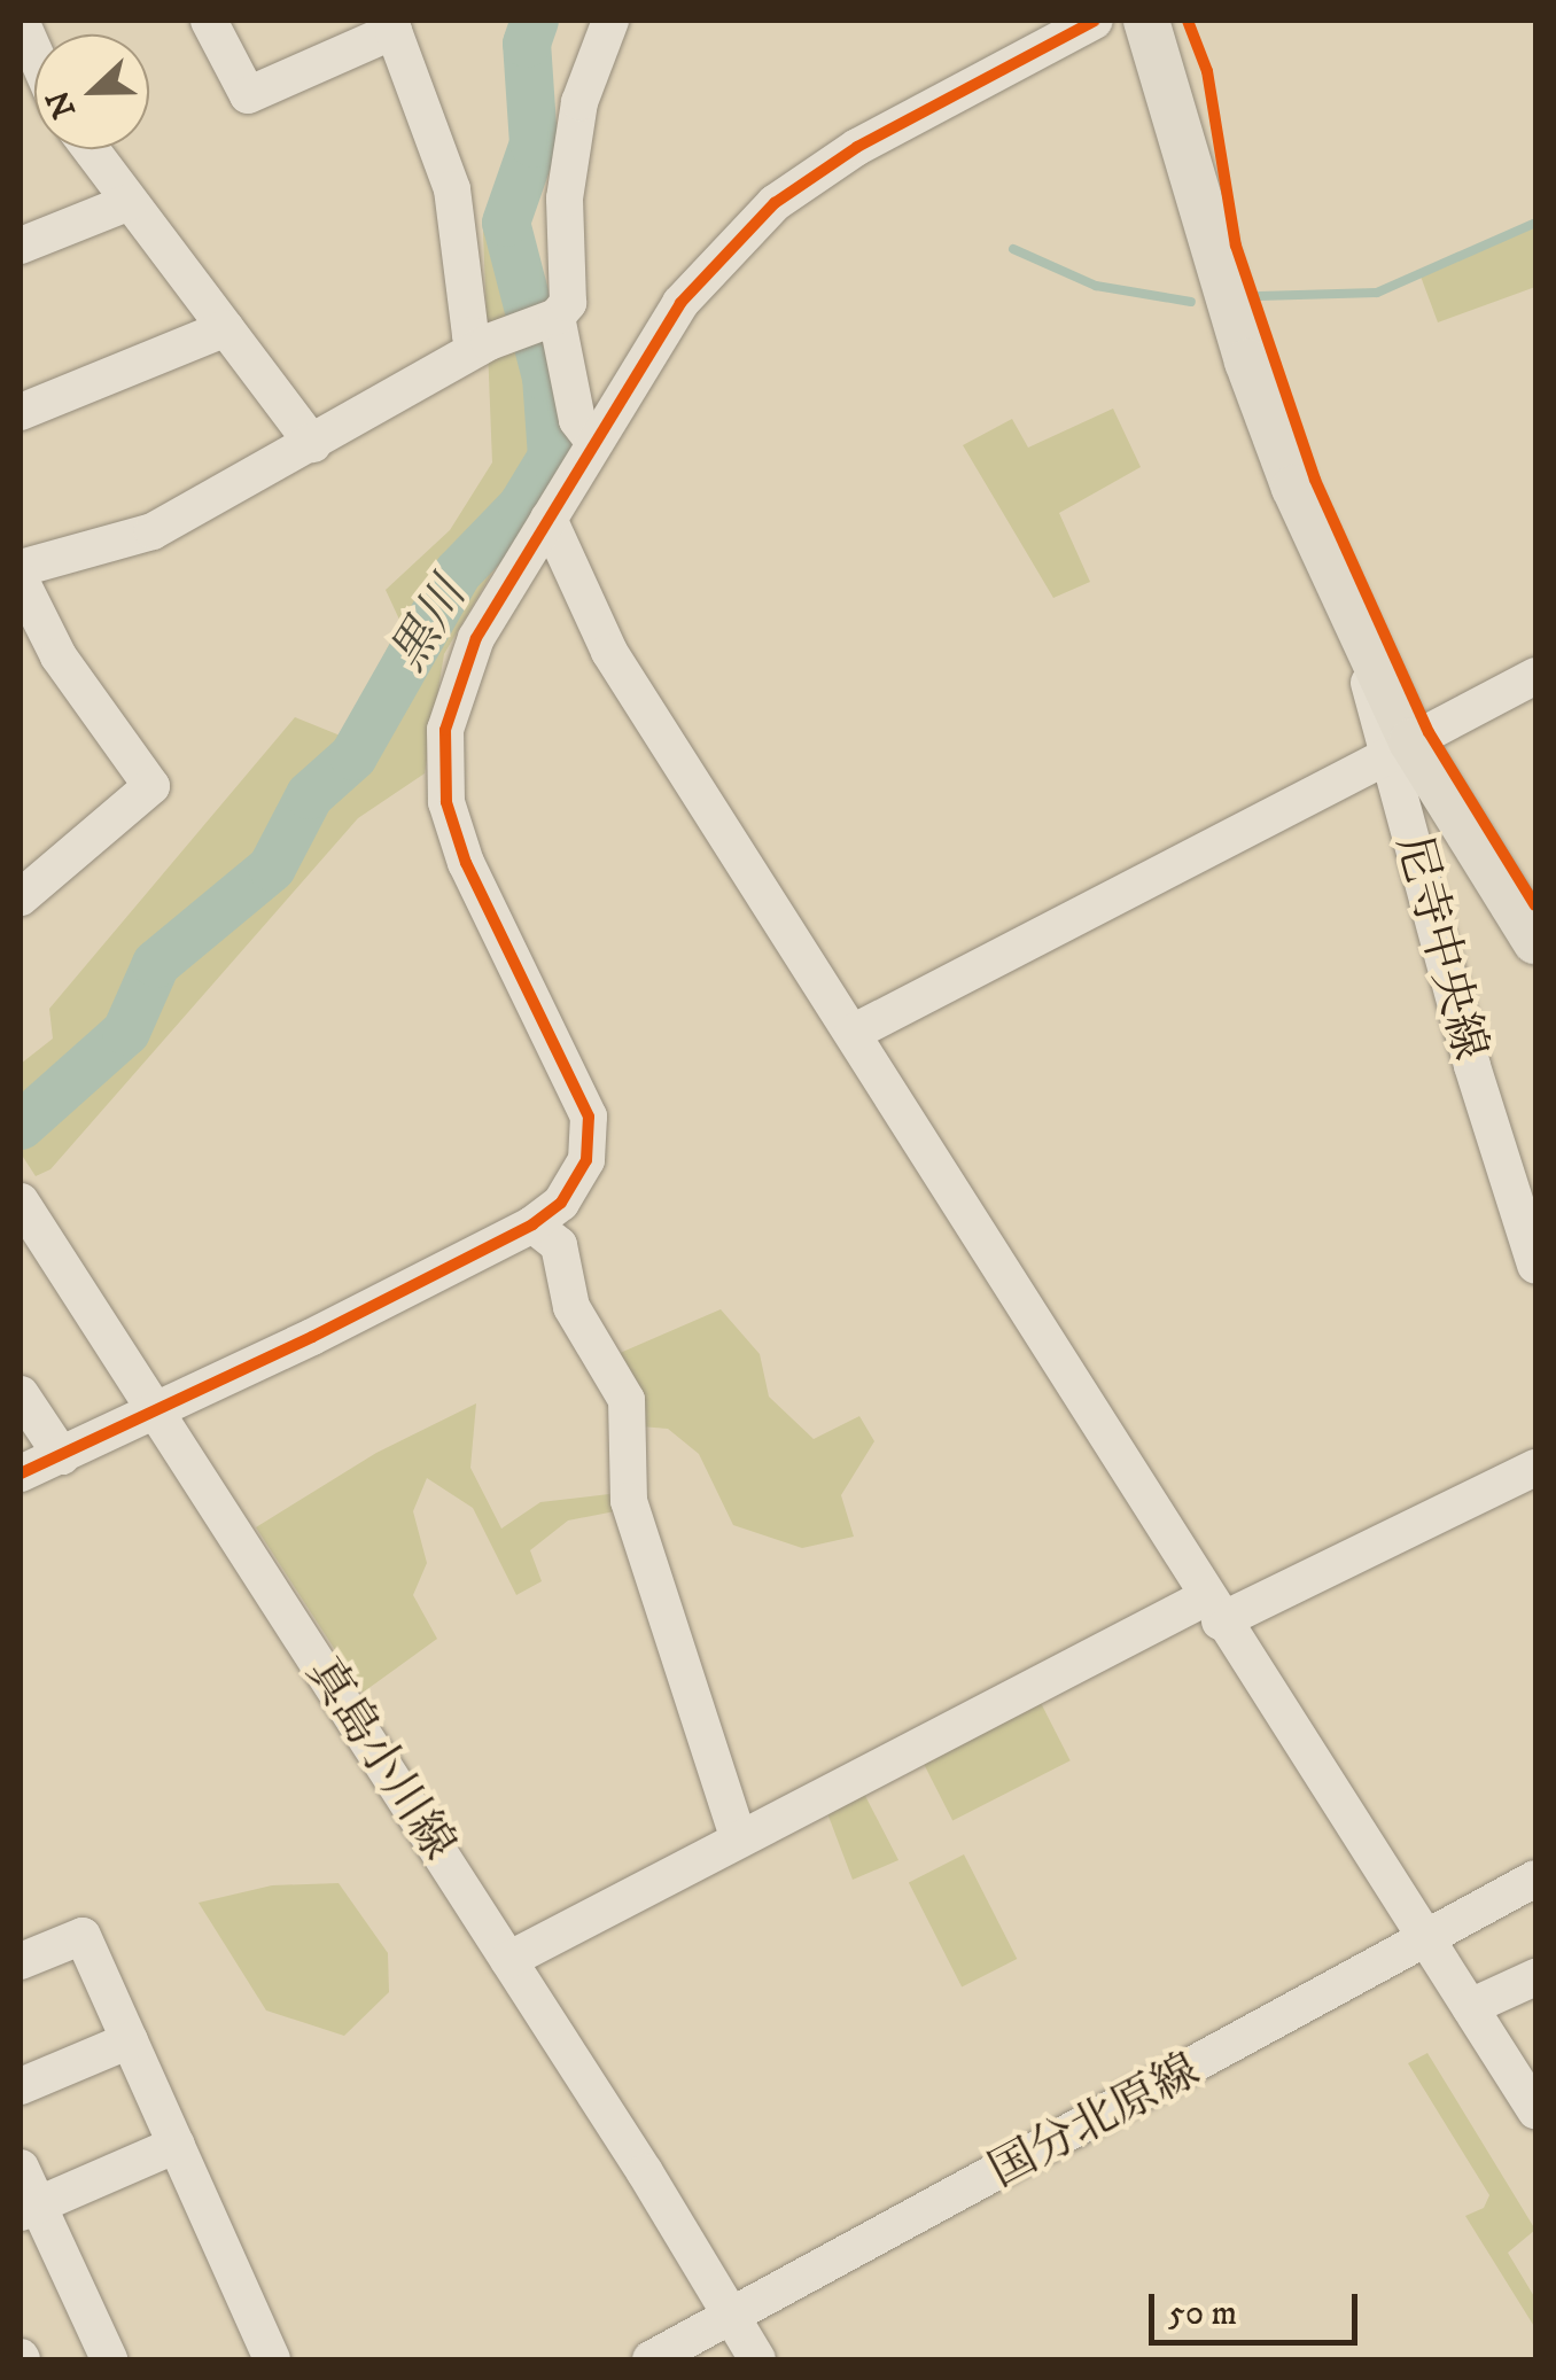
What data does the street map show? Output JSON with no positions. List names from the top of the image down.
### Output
{
  "streets": {
    "street": ["尼寺中央線", "真島小川線", "国分北原線"]
  },
  "crossings": [
    ["真島小川線", "国分北原線"]
  ],
  "water": ["黒川"],
  "scale_bar": "50 m",
  "north": "left"
}
